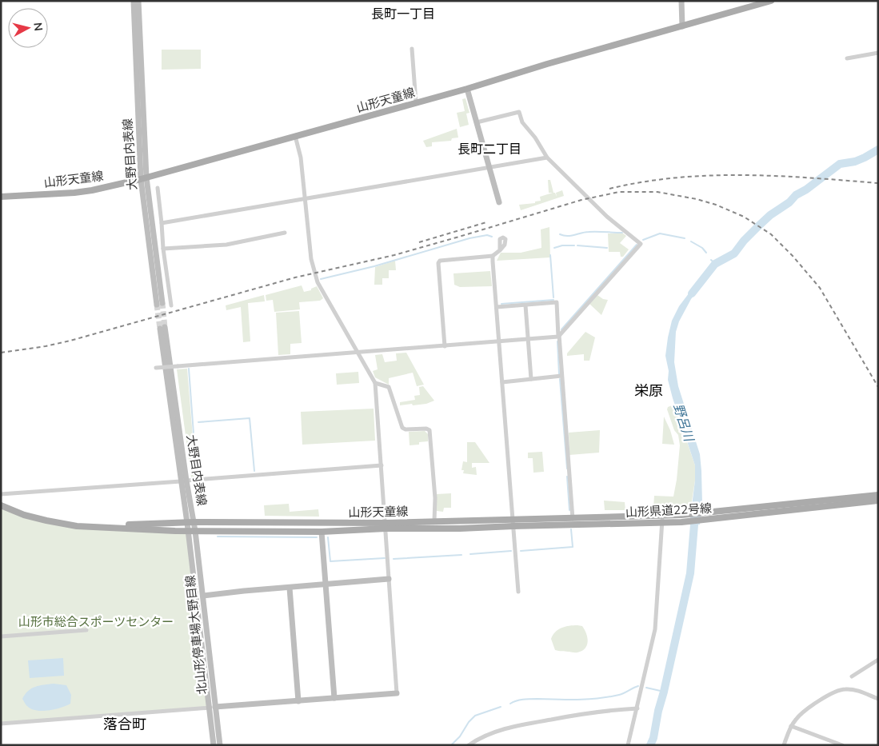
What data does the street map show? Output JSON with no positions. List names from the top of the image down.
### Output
{
  "streets": {
    "main road": [
      "山形天童線",
      "大野目内表線",
      "山形県道22号線",
      "北山形停車場大野目線"
    ]
  },
  "crossings": [
    ["山形天童線", "大野目内表線"],
    ["山形天童線", "山形県道22号線"],
    ["山形天童線", "北山形停車場大野目線"],
    ["大野目内表線", "北山形停車場大野目線"]
  ],
  "districts": [
    "長町一丁目",
    "長町二丁目",
    "栄原",
    "落合町"
  ],
  "water": ["野呂川"],
  "parks": ["山形市総合スポーツセンター"],
  "north": "right"
}
